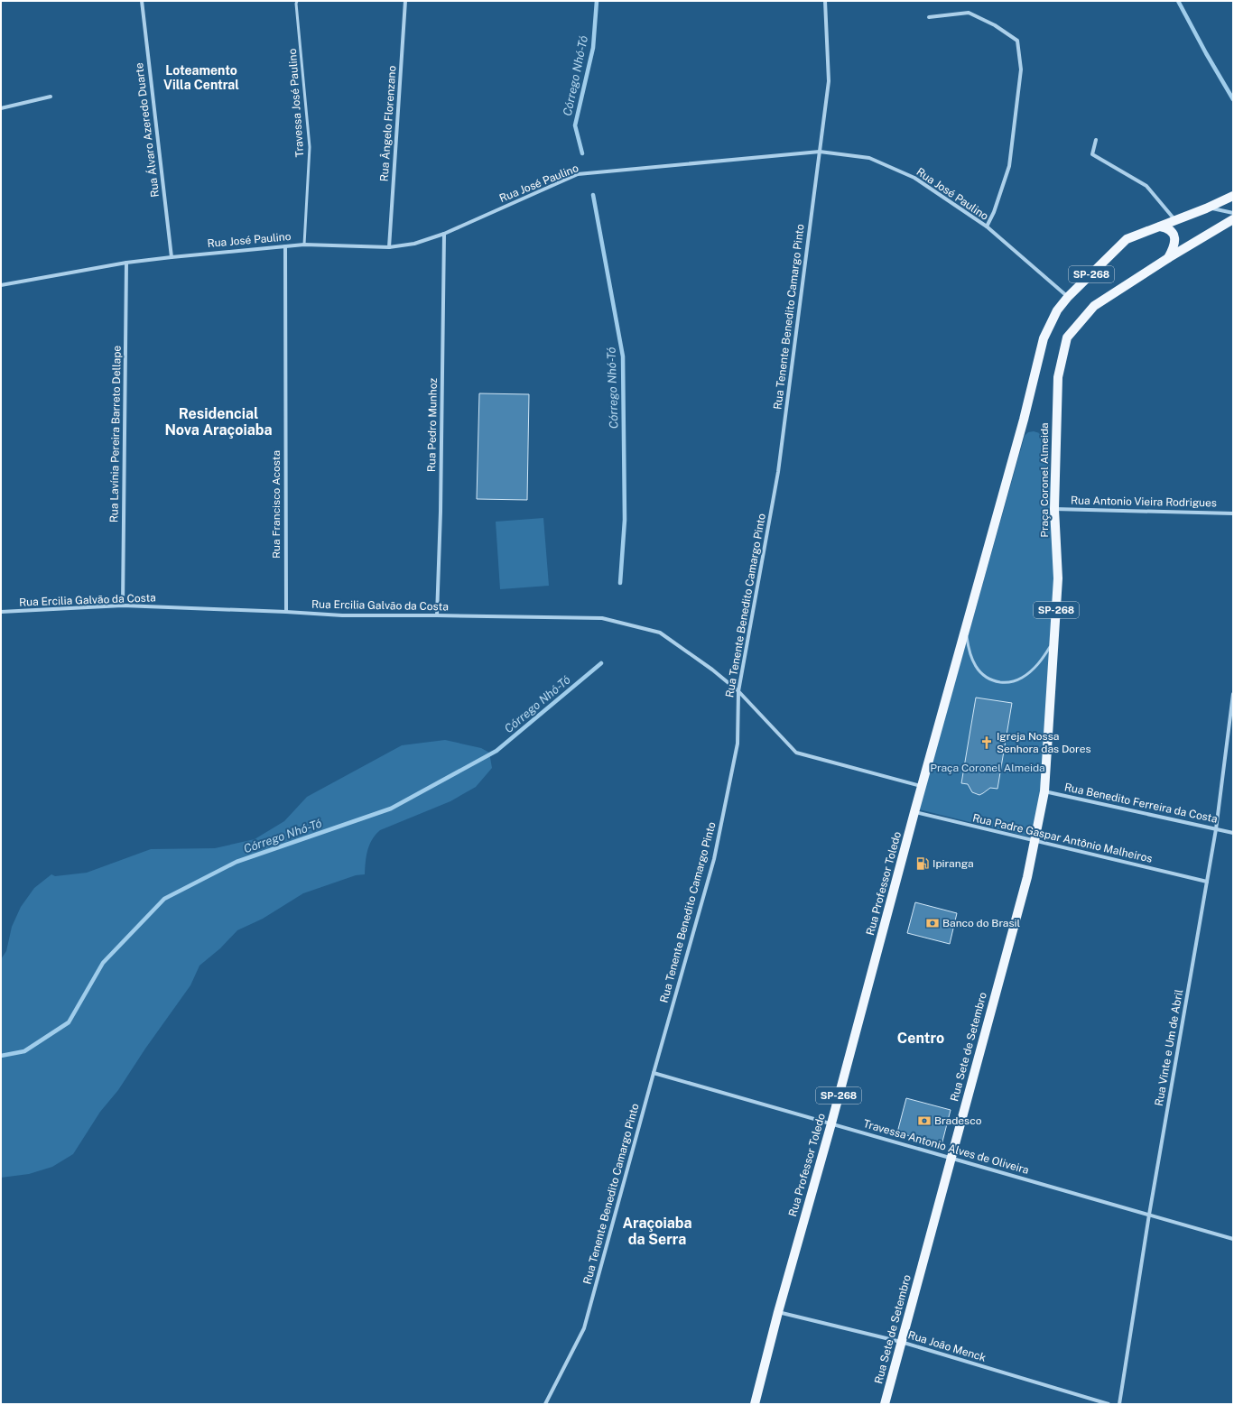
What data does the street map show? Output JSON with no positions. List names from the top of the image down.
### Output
{
  "streets": {
    "main road": [
      "SP-268",
      "Praça Coronel Almeida",
      "Rua Professor Toledo",
      "Rua Sete de Setembro"
    ],
    "street": [
      "Rua Ângelo Florenzano",
      "Rua Álvaro Azeredo Duarte",
      "Rua José Paulino",
      "Rua Tenente Benedito Camargo Pinto",
      "Rua Pedro Munhoz",
      "Rua Lavínia Pereira Barreto Dellape",
      "Rua Antonio Vieira Rodrigues",
      "Rua Francisco Acosta",
      "Rua Ercilia Galvão da Costa",
      "Rua Benedito Ferreira da Costa",
      "Rua Padre Gaspar Antônio Malheiros",
      "Rua Vinte e Um de Abril",
      "Travessa Antonio Alves de Oliveira",
      "Rua João Menck"
    ],
    "lane": ["Travessa José Paulino"]
  },
  "crossings": [
    ["Travessa José Paulino", "Rua José Paulino"],
    ["Rua Ângelo Florenzano", "Rua José Paulino"],
    ["Rua Álvaro Azeredo Duarte", "Rua José Paulino"],
    ["Rua José Paulino", "SP-268"],
    ["Rua José Paulino", "Rua Tenente Benedito Camargo Pinto"],
    ["Rua José Paulino", "Rua Pedro Munhoz"],
    ["Rua José Paulino", "Rua Lavínia Pereira Barreto Dellape"],
    ["Rua José Paulino", "Praça Coronel Almeida"],
    ["Rua José Paulino", "Rua Francisco Acosta"],
    ["SP-268", "Praça Coronel Almeida"],
    ["Rua Tenente Benedito Camargo Pinto", "Rua Ercilia Galvão da Costa"],
    ["Rua Tenente Benedito Camargo Pinto", "Travessa Antonio Alves de Oliveira"],
    ["Rua Pedro Munhoz", "Rua Ercilia Galvão da Costa"],
    ["Rua Lavínia Pereira Barreto Dellape", "Rua Ercilia Galvão da Costa"],
    ["Praça Coronel Almeida", "Rua Antonio Vieira Rodrigues"],
    ["Praça Coronel Almeida", "Rua Ercilia Galvão da Costa"],
    ["Praça Coronel Almeida", "Rua Benedito Ferreira da Costa"],
    ["Praça Coronel Almeida", "Rua Padre Gaspar Antônio Malheiros"],
    ["Praça Coronel Almeida", "Rua Professor Toledo"],
    ["Praça Coronel Almeida", "Rua Sete de Setembro"],
    ["Rua Francisco Acosta", "Rua Ercilia Galvão da Costa"],
    ["Rua Ercilia Galvão da Costa", "Rua Professor Toledo"],
    ["Rua Benedito Ferreira da Costa", "Rua Vinte e Um de Abril"],
    ["Rua Padre Gaspar Antônio Malheiros", "Rua Professor Toledo"],
    ["Rua Padre Gaspar Antônio Malheiros", "Rua Sete de Setembro"],
    ["Rua Padre Gaspar Antônio Malheiros", "Rua Vinte e Um de Abril"],
    ["Rua Professor Toledo", "Travessa Antonio Alves de Oliveira"],
    ["Rua Professor Toledo", "Rua João Menck"],
    ["Rua Sete de Setembro", "Travessa Antonio Alves de Oliveira"],
    ["Rua Sete de Setembro", "Rua João Menck"],
    ["Rua Vinte e Um de Abril", "Travessa Antonio Alves de Oliveira"]
  ],
  "districts": [
    "Loteamento Villa Central",
    "Residencial Nova Araçoiaba",
    "Centro",
    "Araçoiaba da Serra"
  ],
  "water": ["Córrego Nhó-Tó"],
  "parks": ["Praça Coronel Almeida"],
  "places": {
    "church": ["Igreja Nossa Senhora das Dores"],
    "fuel station": ["Ipiranga"],
    "bank": ["Banco do Brasil", "Bradesco"]
  }
}
